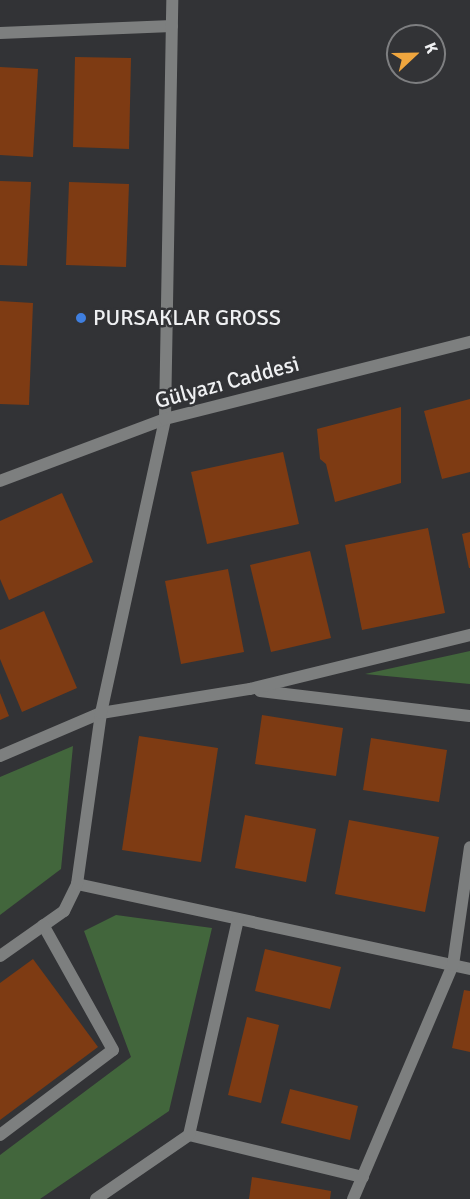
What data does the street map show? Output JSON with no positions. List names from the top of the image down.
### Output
{
  "streets": {
    "street": ["Gülyazı Caddesi"]
  },
  "places": ["PURSAKLAR GROSS"],
  "north": "right"
}
